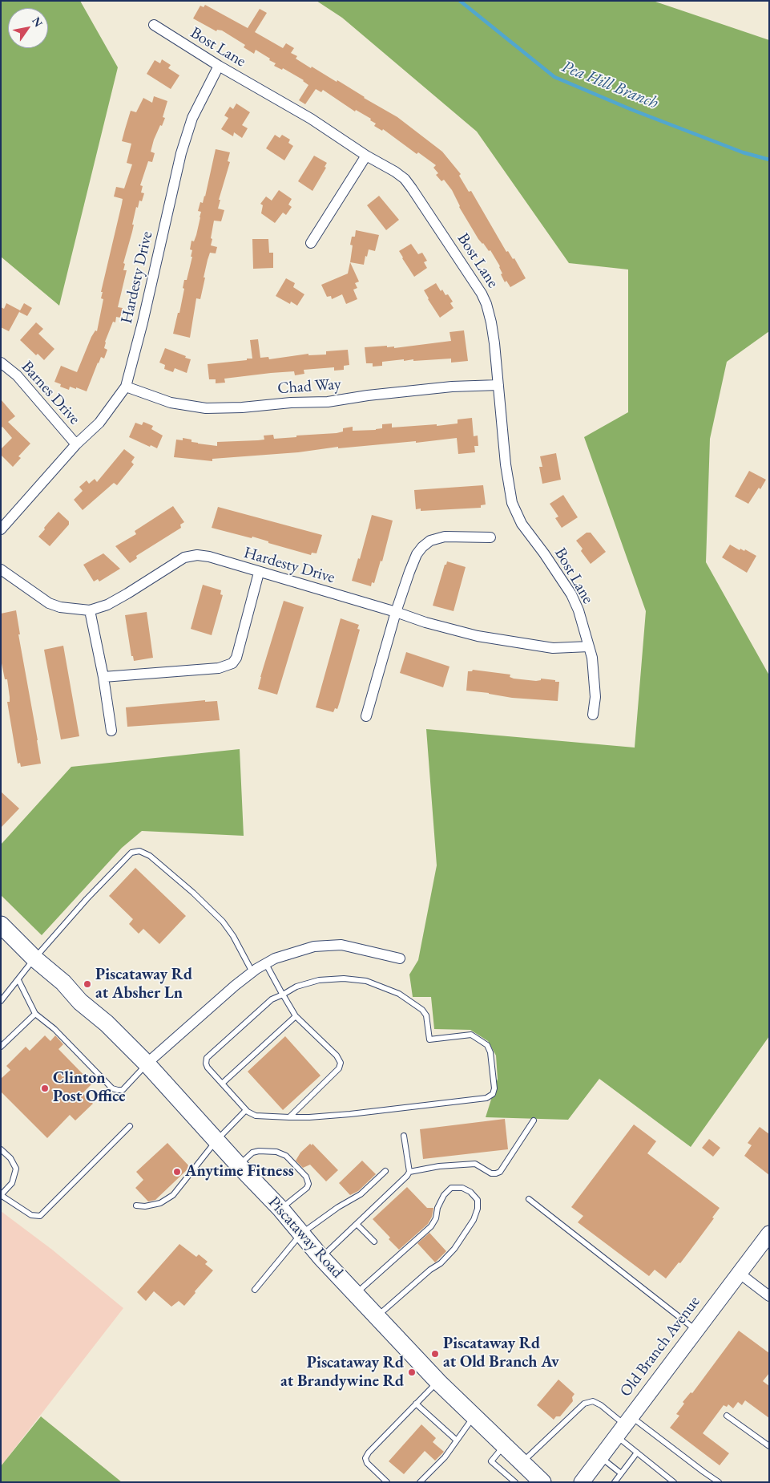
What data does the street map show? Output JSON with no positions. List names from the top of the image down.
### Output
{
  "streets": {
    "main road": ["Piscataway Road", "Old Branch Avenue"],
    "street": [
      "Bost Lane",
      "Hardesty Drive",
      "Chad Way",
      "Barnes Drive"
    ]
  },
  "crossings": [
    ["Bost Lane", "Hardesty Drive"],
    ["Bost Lane", "Chad Way"],
    ["Hardesty Drive", "Chad Way"],
    ["Hardesty Drive", "Barnes Drive"]
  ],
  "water": ["Pea Hill Branch"],
  "places": [
    "Piscataway Rd at Absher Ln",
    "Clinton Post Office",
    "Anytime Fitness",
    "Piscataway Rd at Old Branch Av",
    "Piscataway Rd at Brandywine Rd"
  ],
  "north": "top right"
}
